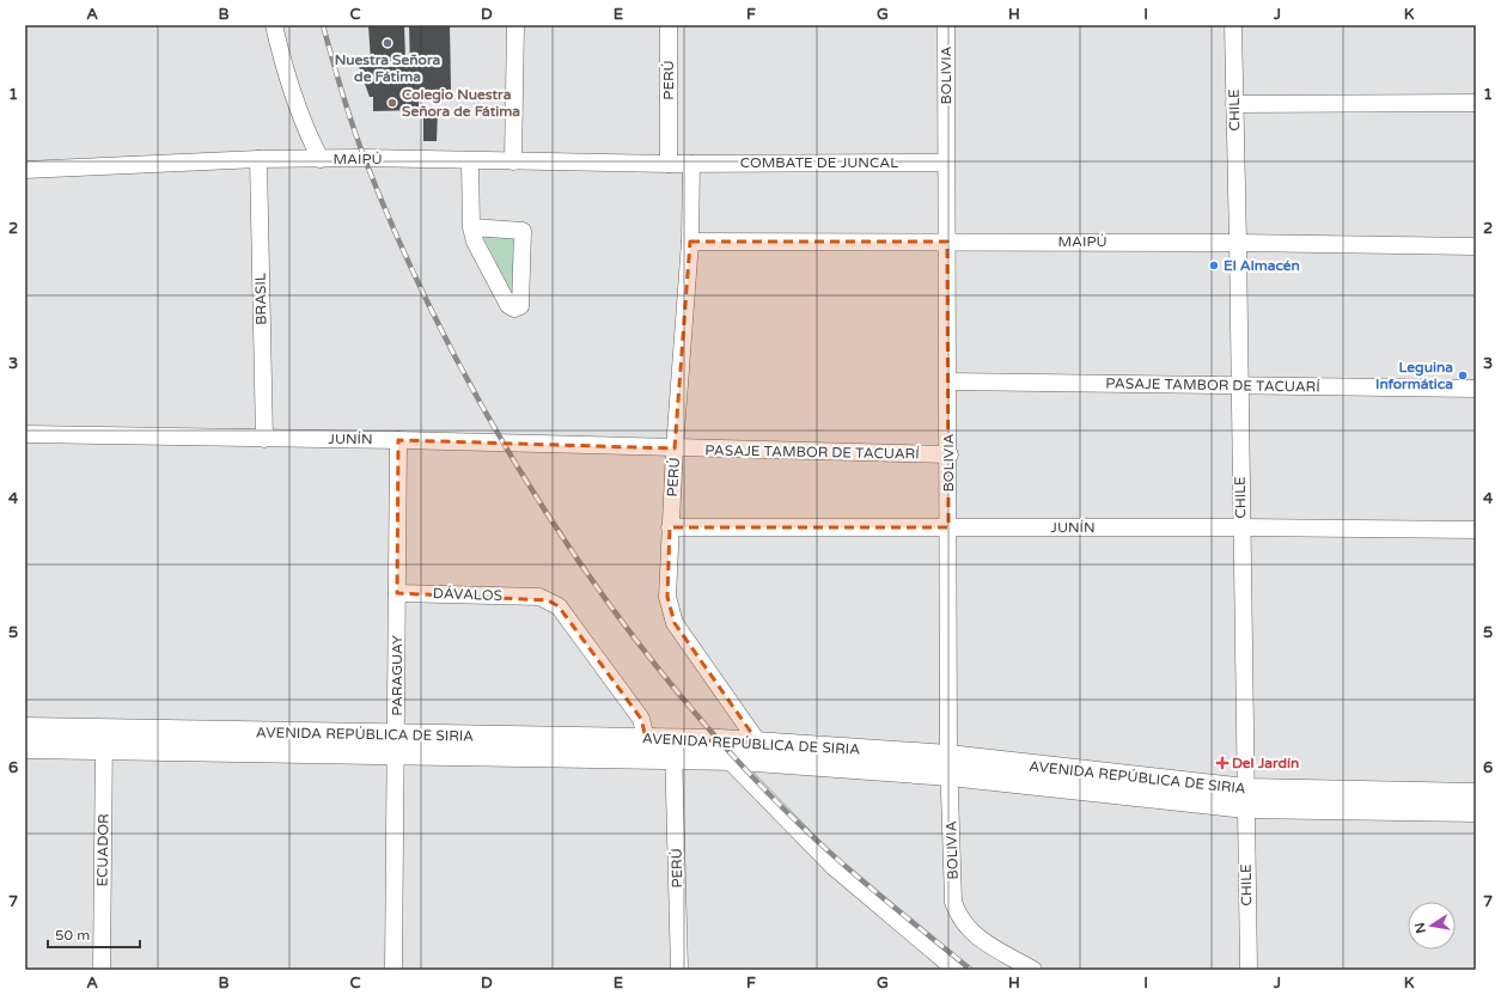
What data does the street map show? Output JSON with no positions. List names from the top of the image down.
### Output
{
  "streets": {
    "main road": ["AVENIDA REPÚBLICA DE SIRIA"],
    "street": [
      "BOLIVIA",
      "PERÚ",
      "CHILE",
      "MAIPÚ",
      "COMBATE DE JUNCAL",
      "BRASIL",
      "PASAJE TAMBOR DE TACUARÍ",
      "JUNÍN",
      "DÁVALOS",
      "PARAGUAY",
      "ECUADOR"
    ]
  },
  "crossings": [
    ["BOLIVIA", "MAIPÚ"],
    ["BOLIVIA", "COMBATE DE JUNCAL"],
    ["BOLIVIA", "PASAJE TAMBOR DE TACUARÍ"],
    ["BOLIVIA", "JUNÍN"],
    ["BOLIVIA", "AVENIDA REPÚBLICA DE SIRIA"],
    ["PERÚ", "MAIPÚ"],
    ["PERÚ", "COMBATE DE JUNCAL"],
    ["PERÚ", "PASAJE TAMBOR DE TACUARÍ"],
    ["PERÚ", "JUNÍN"],
    ["PERÚ", "AVENIDA REPÚBLICA DE SIRIA"],
    ["CHILE", "MAIPÚ"],
    ["CHILE", "PASAJE TAMBOR DE TACUARÍ"],
    ["CHILE", "JUNÍN"],
    ["CHILE", "AVENIDA REPÚBLICA DE SIRIA"],
    ["MAIPÚ", "COMBATE DE JUNCAL"],
    ["MAIPÚ", "BRASIL"],
    ["BRASIL", "JUNÍN"],
    ["PASAJE TAMBOR DE TACUARÍ", "JUNÍN"],
    ["JUNÍN", "PARAGUAY"],
    ["DÁVALOS", "PARAGUAY"],
    ["DÁVALOS", "AVENIDA REPÚBLICA DE SIRIA"],
    ["PARAGUAY", "AVENIDA REPÚBLICA DE SIRIA"],
    ["AVENIDA REPÚBLICA DE SIRIA", "ECUADOR"]
  ],
  "places": {
    "other": [
      "Nuestra Señora de Fátima",
      "Colegio Nuestra Señora de Fátima",
      "El Almacén",
      "Leguina Informática"
    ],
    "health": ["Del Jardín"]
  },
  "scale_bar": "50 m",
  "north": "left",
  "grid": {
    "columns": [
      "A",
      "B",
      "C",
      "D",
      "E",
      "F",
      "G",
      "H",
      "I",
      "J",
      "K"
    ],
    "rows": [
      "1",
      "2",
      "3",
      "4",
      "5",
      "6",
      "7"
    ]
  }
}
